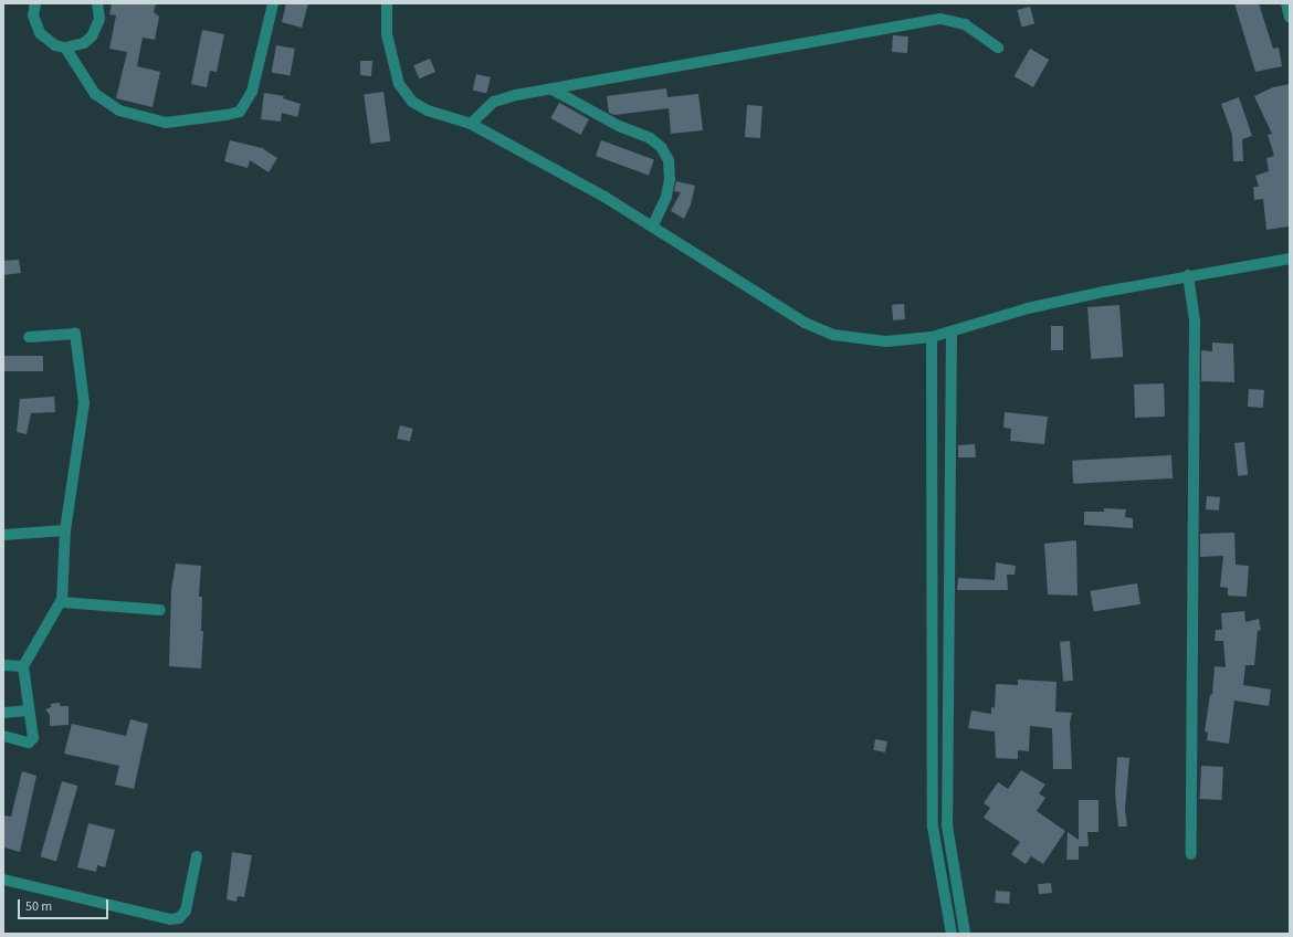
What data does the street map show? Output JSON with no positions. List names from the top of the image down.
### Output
{
  "scale_bar": "50 m"
}
